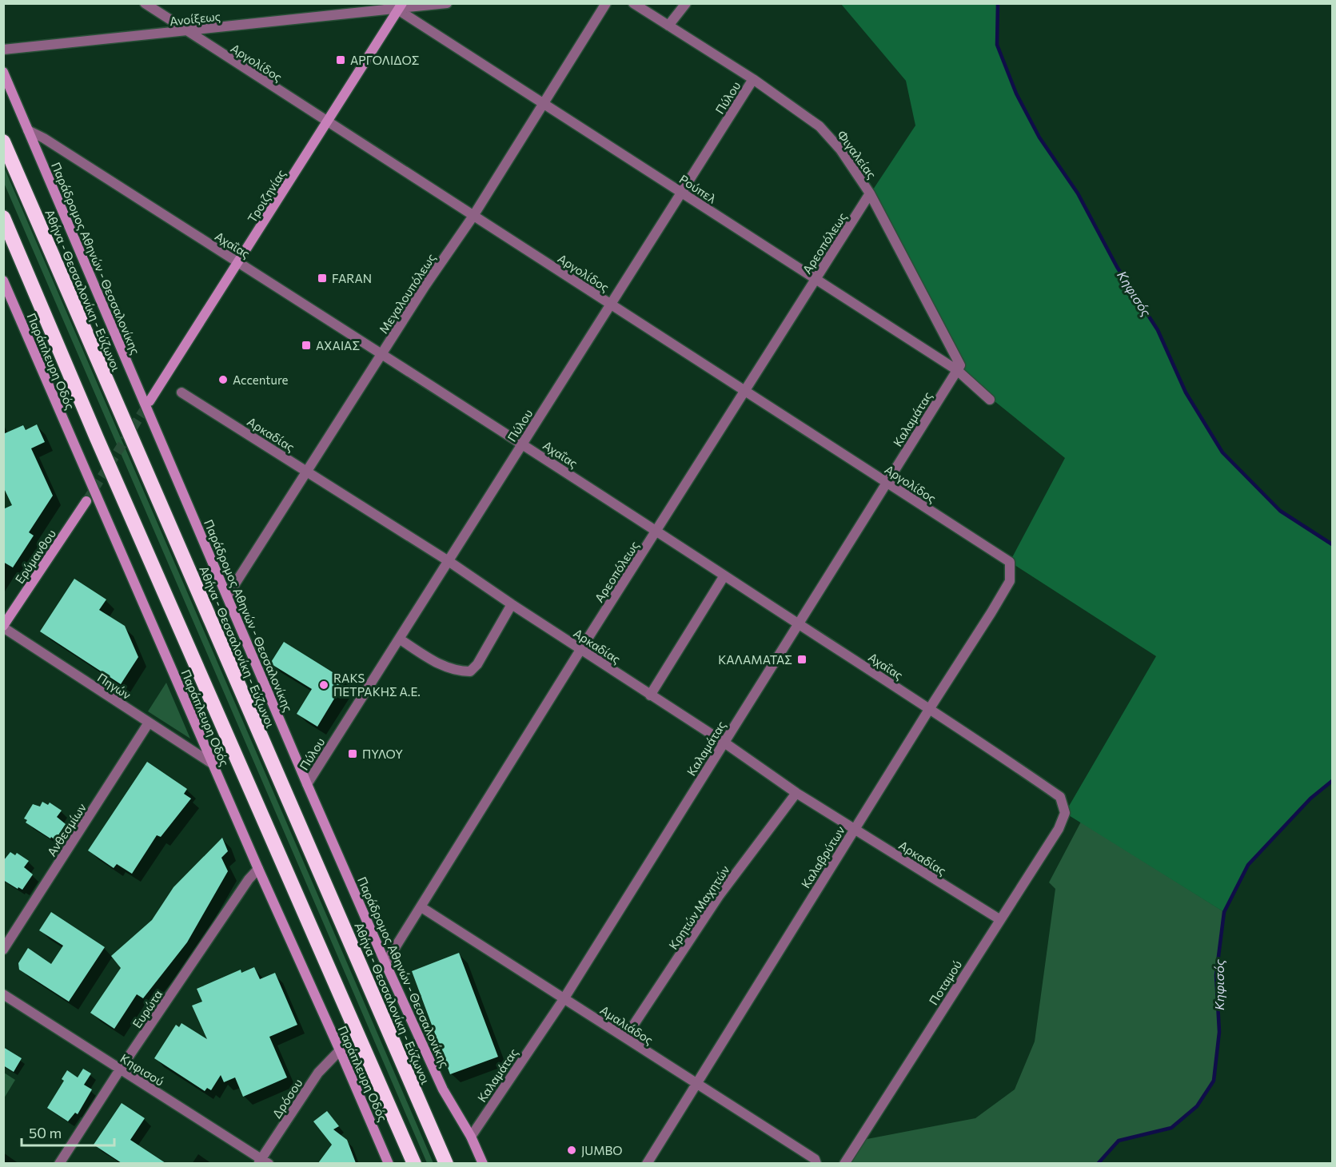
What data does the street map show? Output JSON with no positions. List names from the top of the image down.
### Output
{
  "streets": {
    "highway": ["Αθήνα - Θεσσαλονίκη - Εύζωνοι"],
    "main road": [
      "Τροιζηνίας",
      "Παράδρομος Αθηνών - Θεσσαλονίκης",
      "Παράπλευρη Οδός",
      "Ερύμανθου"
    ],
    "street": [
      "Ανοίξεως",
      "Αργολίδος",
      "Πύλου",
      "Φιγαλείας",
      "Ρούπελ",
      "Αρεοπόλεως",
      "Αχαΐας",
      "Μεγαλουπόλεως",
      "Καλαμάτας",
      "Αρκαδίας",
      "Πηγών",
      "Ανθεσμίων",
      "Καλαβρύτων",
      "Κρητών Μαχητών",
      "Ποταμού",
      "Ευρώτα",
      "Αμαλιάδος",
      "Κηφισού",
      "Δρόσου"
    ]
  },
  "crossings": [
    ["Ανοίξεως", "Αργολίδος"],
    ["Ανοίξεως", "Ρούπελ"],
    ["Ανοίξεως", "Τροιζηνίας"],
    ["Αργολίδος", "Πύλου"],
    ["Αργολίδος", "Τροιζηνίας"],
    ["Αργολίδος", "Αρεοπόλεως"],
    ["Αργολίδος", "Μεγαλουπόλεως"],
    ["Αργολίδος", "Καλαμάτας"],
    ["Αργολίδος", "Καλαβρύτων"],
    ["Πύλου", "Φιγαλείας"],
    ["Πύλου", "Ρούπελ"],
    ["Πύλου", "Αχαΐας"],
    ["Πύλου", "Παράδρομος Αθηνών - Θεσσαλονίκης"],
    ["Πύλου", "Αρκαδίας"],
    ["Φιγαλείας", "Ρούπελ"],
    ["Φιγαλείας", "Αρεοπόλεως"],
    ["Φιγαλείας", "Καλαμάτας"],
    ["Ρούπελ", "Τροιζηνίας"],
    ["Ρούπελ", "Αρεοπόλεως"],
    ["Ρούπελ", "Μεγαλουπόλεως"],
    ["Ρούπελ", "Καλαμάτας"],
    ["Τροιζηνίας", "Αχαΐας"],
    ["Αρεοπόλεως", "Αχαΐας"],
    ["Αρεοπόλεως", "Παράδρομος Αθηνών - Θεσσαλονίκης"],
    ["Αρεοπόλεως", "Αρκαδίας"],
    ["Αρεοπόλεως", "Αμαλιάδος"],
    ["Αχαΐας", "Παράδρομος Αθηνών - Θεσσαλονίκης"],
    ["Αχαΐας", "Μεγαλουπόλεως"],
    ["Αχαΐας", "Καλαμάτας"],
    ["Αχαΐας", "Καλαβρύτων"],
    ["Αχαΐας", "Ποταμού"],
    ["Παράδρομος Αθηνών - Θεσσαλονίκης", "Μεγαλουπόλεως"],
    ["Παράδρομος Αθηνών - Θεσσαλονίκης", "Καλαμάτας"],
    ["Μεγαλουπόλεως", "Αρκαδίας"],
    ["Παράπλευρη Οδός", "Πηγών"],
    ["Παράπλευρη Οδός", "Ευρώτα"],
    ["Παράπλευρη Οδός", "Δρόσου"],
    ["Καλαμάτας", "Αρκαδίας"],
    ["Καλαμάτας", "Αμαλιάδος"],
    ["Αρκαδίας", "Καλαβρύτων"],
    ["Αρκαδίας", "Κρητών Μαχητών"],
    ["Αρκαδίας", "Ποταμού"],
    ["Ερύμανθου", "Πηγών"],
    ["Πηγών", "Ανθεσμίων"],
    ["Καλαβρύτων", "Αμαλιάδος"],
    ["Κρητών Μαχητών", "Αμαλιάδος"],
    ["Ευρώτα", "Κηφισού"],
    ["Κηφισού", "Δρόσου"]
  ],
  "water": ["Κηφισός"],
  "places": {
    "transit": [
      "ΑΡΓΟΛΙΔΟΣ",
      "FARAN",
      "AXAΙΑΣ",
      "ΚΑΛΑΜΑΤΑΣ",
      "ΠΥΛΟΥ"
    ],
    "other": ["Accenture", "RAKS ΠΕΤΡΑΚΗΣ Α.Ε.", "JUMBO"]
  },
  "scale_bar": "50 m"
}
